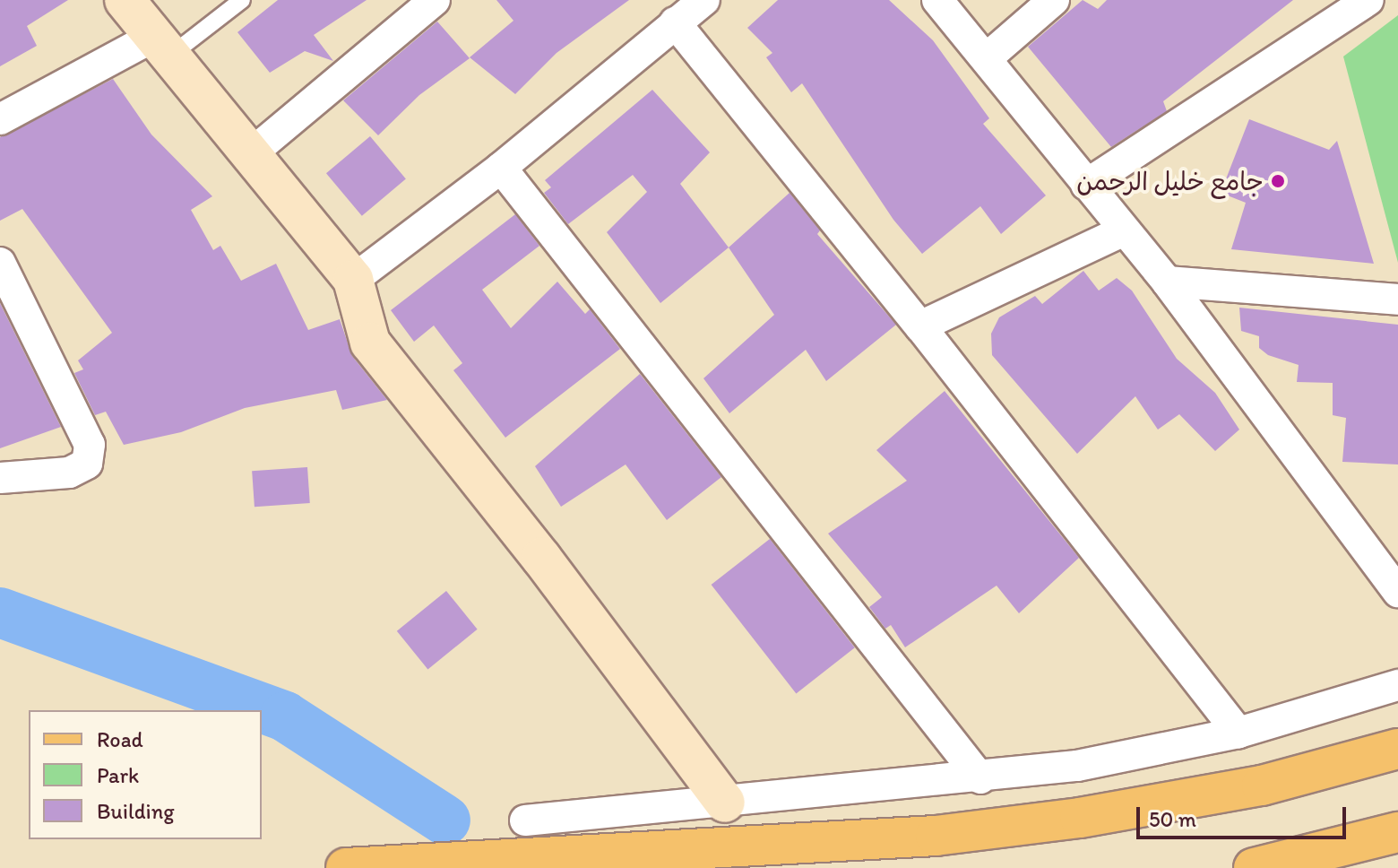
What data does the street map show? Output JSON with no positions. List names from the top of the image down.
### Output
{
  "places": ["جامع خليل الرحمن"],
  "legend": ["Road", "Park", "Building"],
  "scale_bar": "50 m"
}
